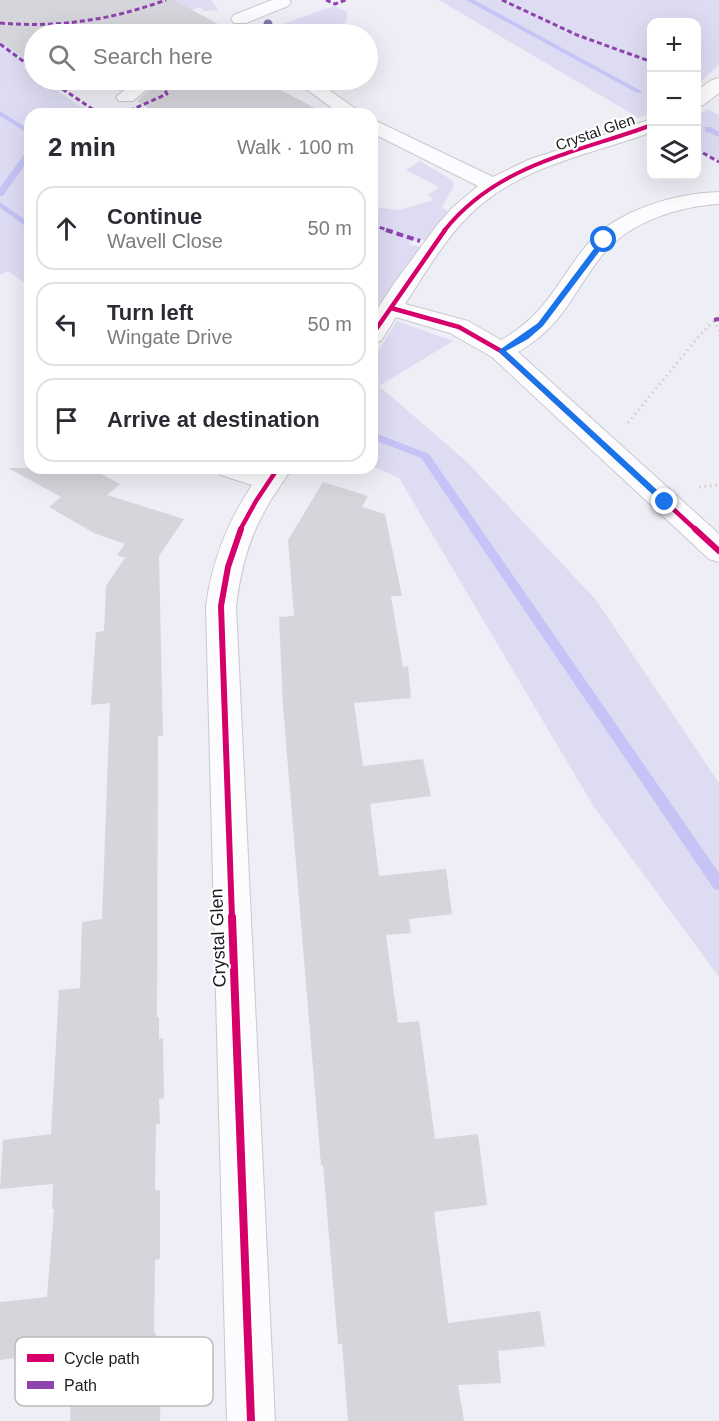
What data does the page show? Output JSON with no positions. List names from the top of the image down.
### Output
{
  "streets": {
    "street": ["Crystal Glen"]
  },
  "legend": ["Cycle path", "Path"],
  "page": {
    "map_buttons": ["+", "−"],
    "search": "Search here",
    "heading": ["2 min", "Walk · 100 m"],
    "list": [
      ["Continue", "Wavell Close", "50 m"],
      ["Turn left", "Wingate Drive", "50 m"],
      "Arrive at destination"
    ]
  }
}
